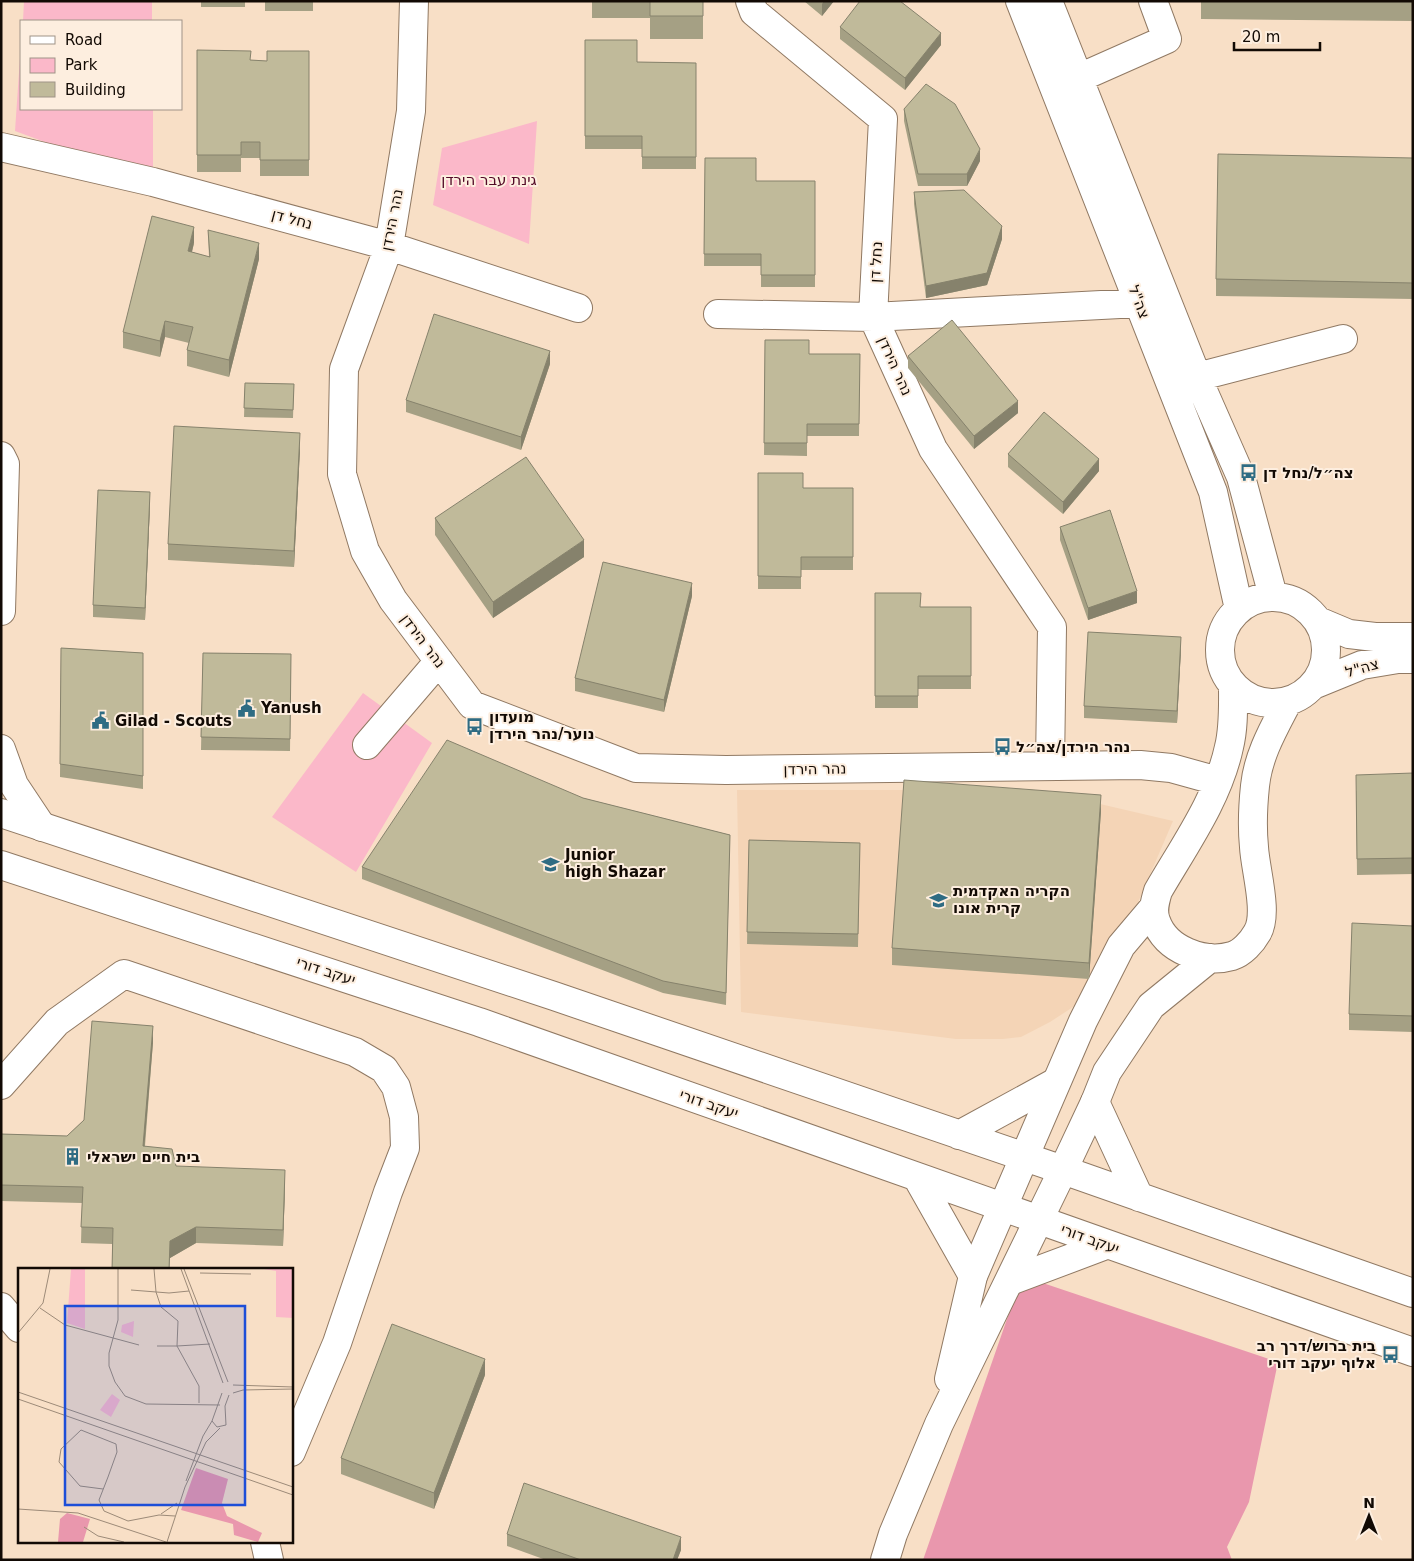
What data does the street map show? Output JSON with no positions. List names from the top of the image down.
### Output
{
  "streets": {
    "street": [
      "נחל דן",
      "נהר הירדן",
      "צה\"ל",
      "יעקב דורי"
    ]
  },
  "crossings": [
    ["נחל דן", "נהר הירדן"]
  ],
  "parks": ["גינת עבר הירדן"],
  "places": {
    "bus stop": [
      "צה״ל/נחל דן",
      "מועדון נוער/נהר הירדן",
      "נהר הירדן/צה״ל",
      "בית ברוש/דרך רב אלוף יעקב דורי"
    ],
    "public building": ["Yanush", "Gilad - Scouts"],
    "school or university": ["Junior high Shazar", "הקריה האקדמית קרית אונו"],
    "building": ["בית חיים ישראלי"]
  },
  "legend": ["Road", "Park", "Building"],
  "scale_bar": "20 m",
  "north": "top"
}
